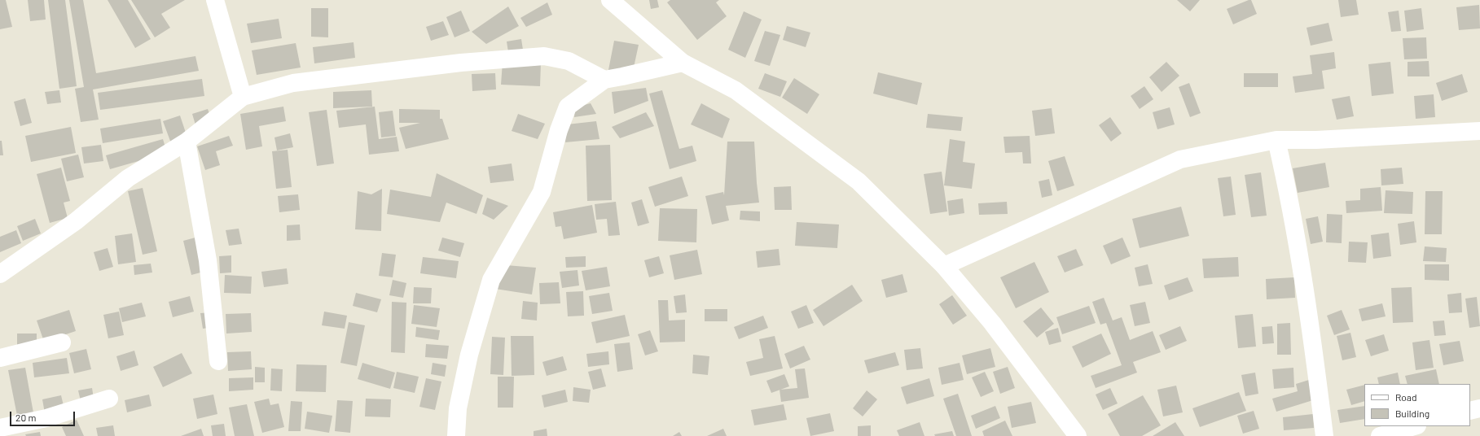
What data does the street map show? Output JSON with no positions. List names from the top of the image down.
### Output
{
  "legend": ["Road", "Building"],
  "scale_bar": "20 m"
}
